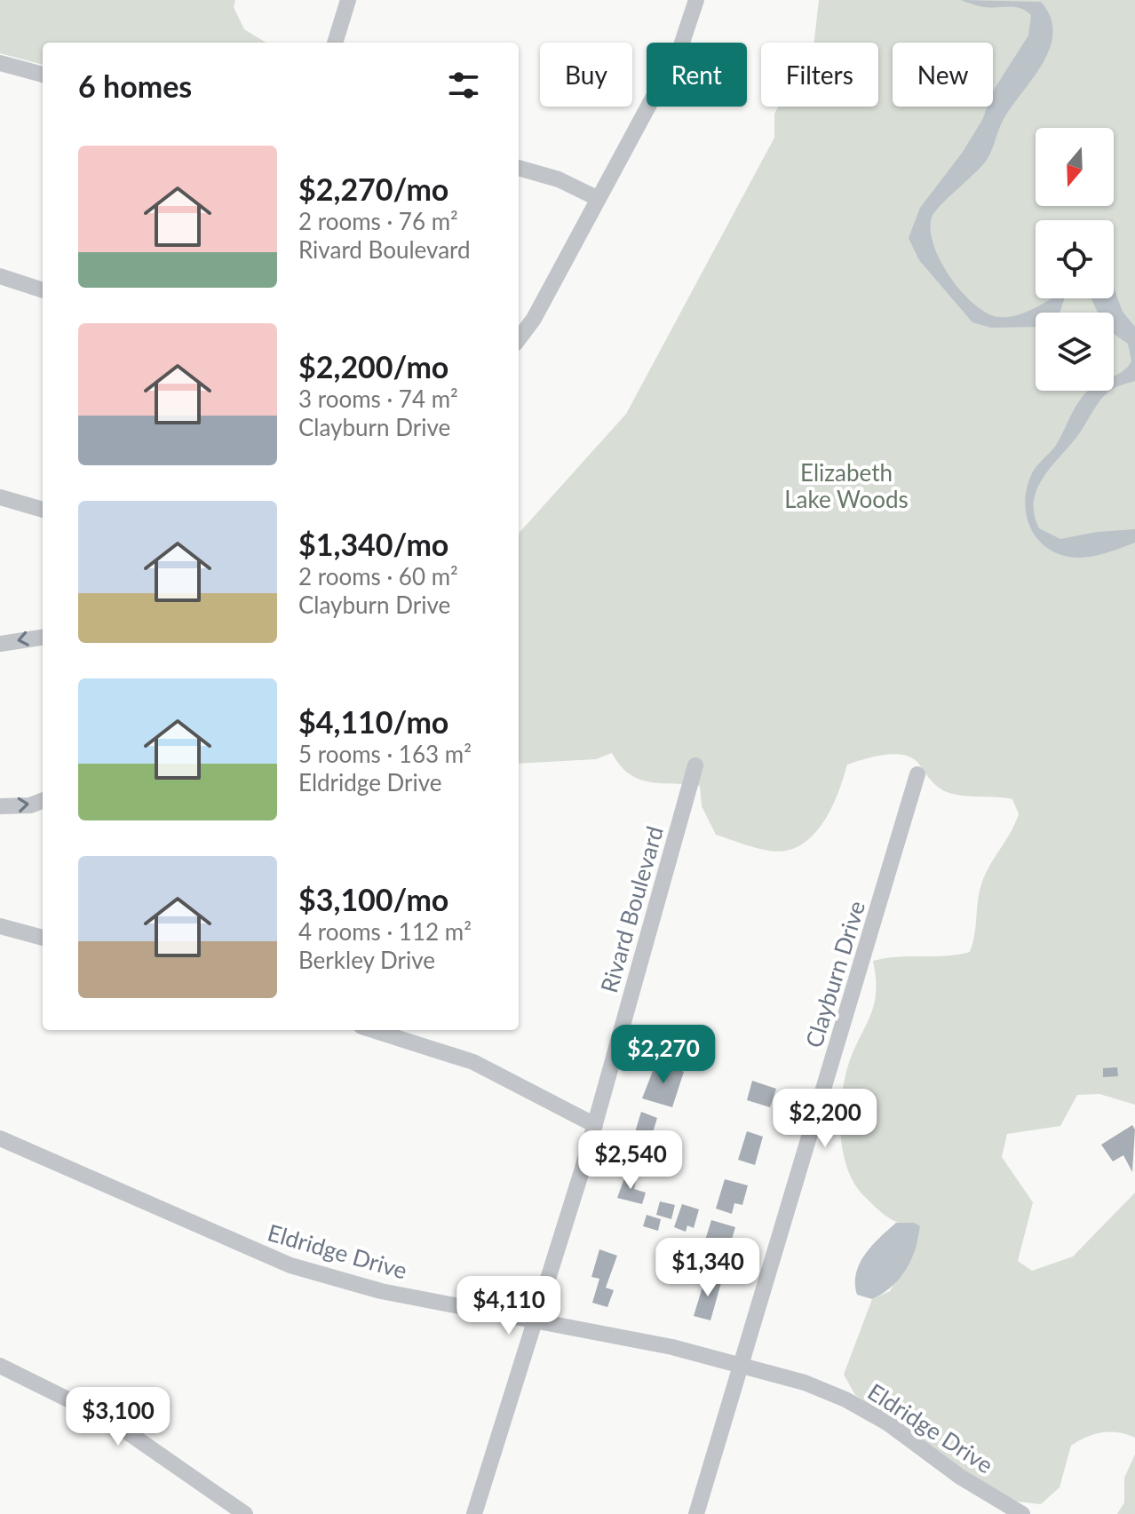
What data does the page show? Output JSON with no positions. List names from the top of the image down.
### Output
{
  "streets": {
    "street": ["Rivard Boulevard", "Clayburn Drive", "Eldridge Drive"]
  },
  "crossings": [
    ["Rivard Boulevard", "Eldridge Drive"],
    ["Clayburn Drive", "Eldridge Drive"]
  ],
  "parks": ["Elizabeth Lake Woods"],
  "north": "bottom",
  "page": {
    "chip": [
      "Buy",
      "Rent",
      "Filters",
      "New"
    ],
    "heading": "6 homes",
    "list": [
      {
        "name": "$2,270/mo",
        "note": "2 rooms · 76 m² · Rivard Boulevard"
      },
      {
        "name": "$2,200/mo",
        "note": "3 rooms · 74 m² · Clayburn Drive"
      },
      {
        "name": "$1,340/mo",
        "note": "2 rooms · 60 m² · Clayburn Drive"
      },
      {
        "name": "$4,110/mo",
        "note": "5 rooms · 163 m² · Eldridge Drive"
      },
      {
        "name": "$3,100/mo",
        "note": "4 rooms · 112 m² · Berkley Drive"
      }
    ],
    "price": [
      "$2,270",
      "$2,200",
      "$2,540",
      "$1,340",
      "$4,110",
      "$3,100"
    ]
  }
}
